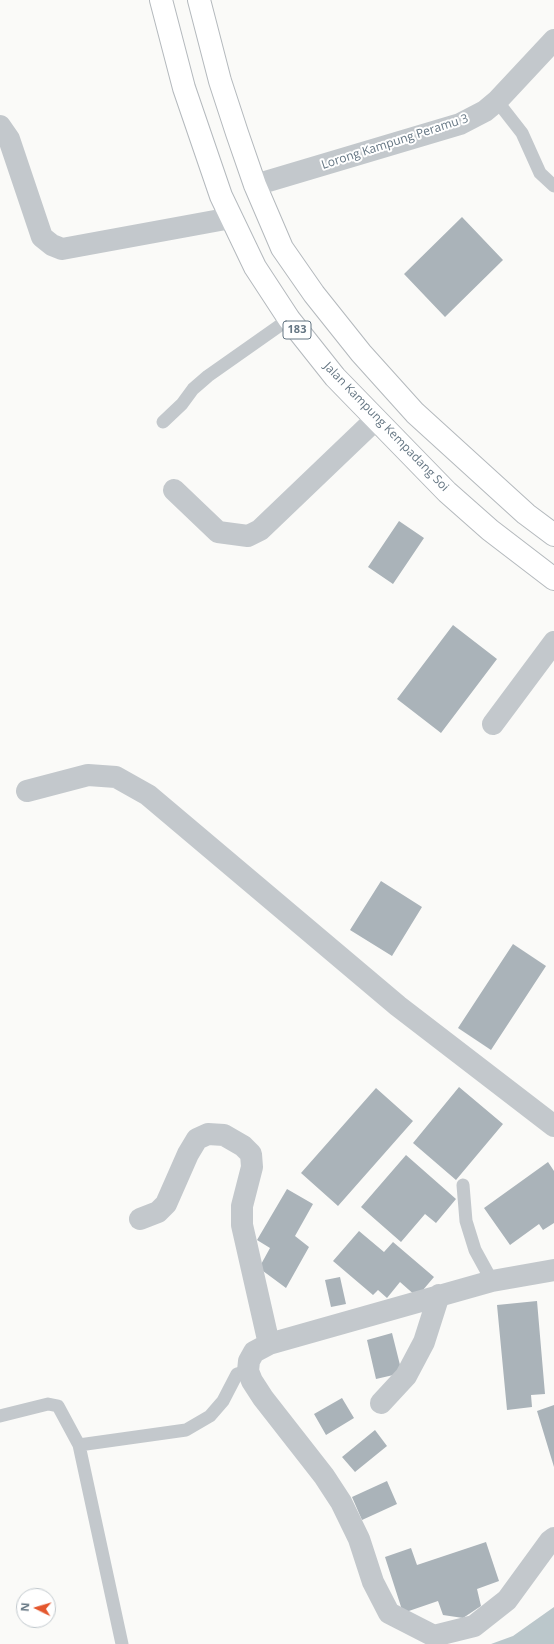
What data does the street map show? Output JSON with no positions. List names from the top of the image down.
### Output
{
  "streets": {
    "highway": ["183", "Jalan Kampung Kempadang Soi"],
    "street": ["Lorong Kampung Peramu 3"]
  },
  "north": "left"
}
